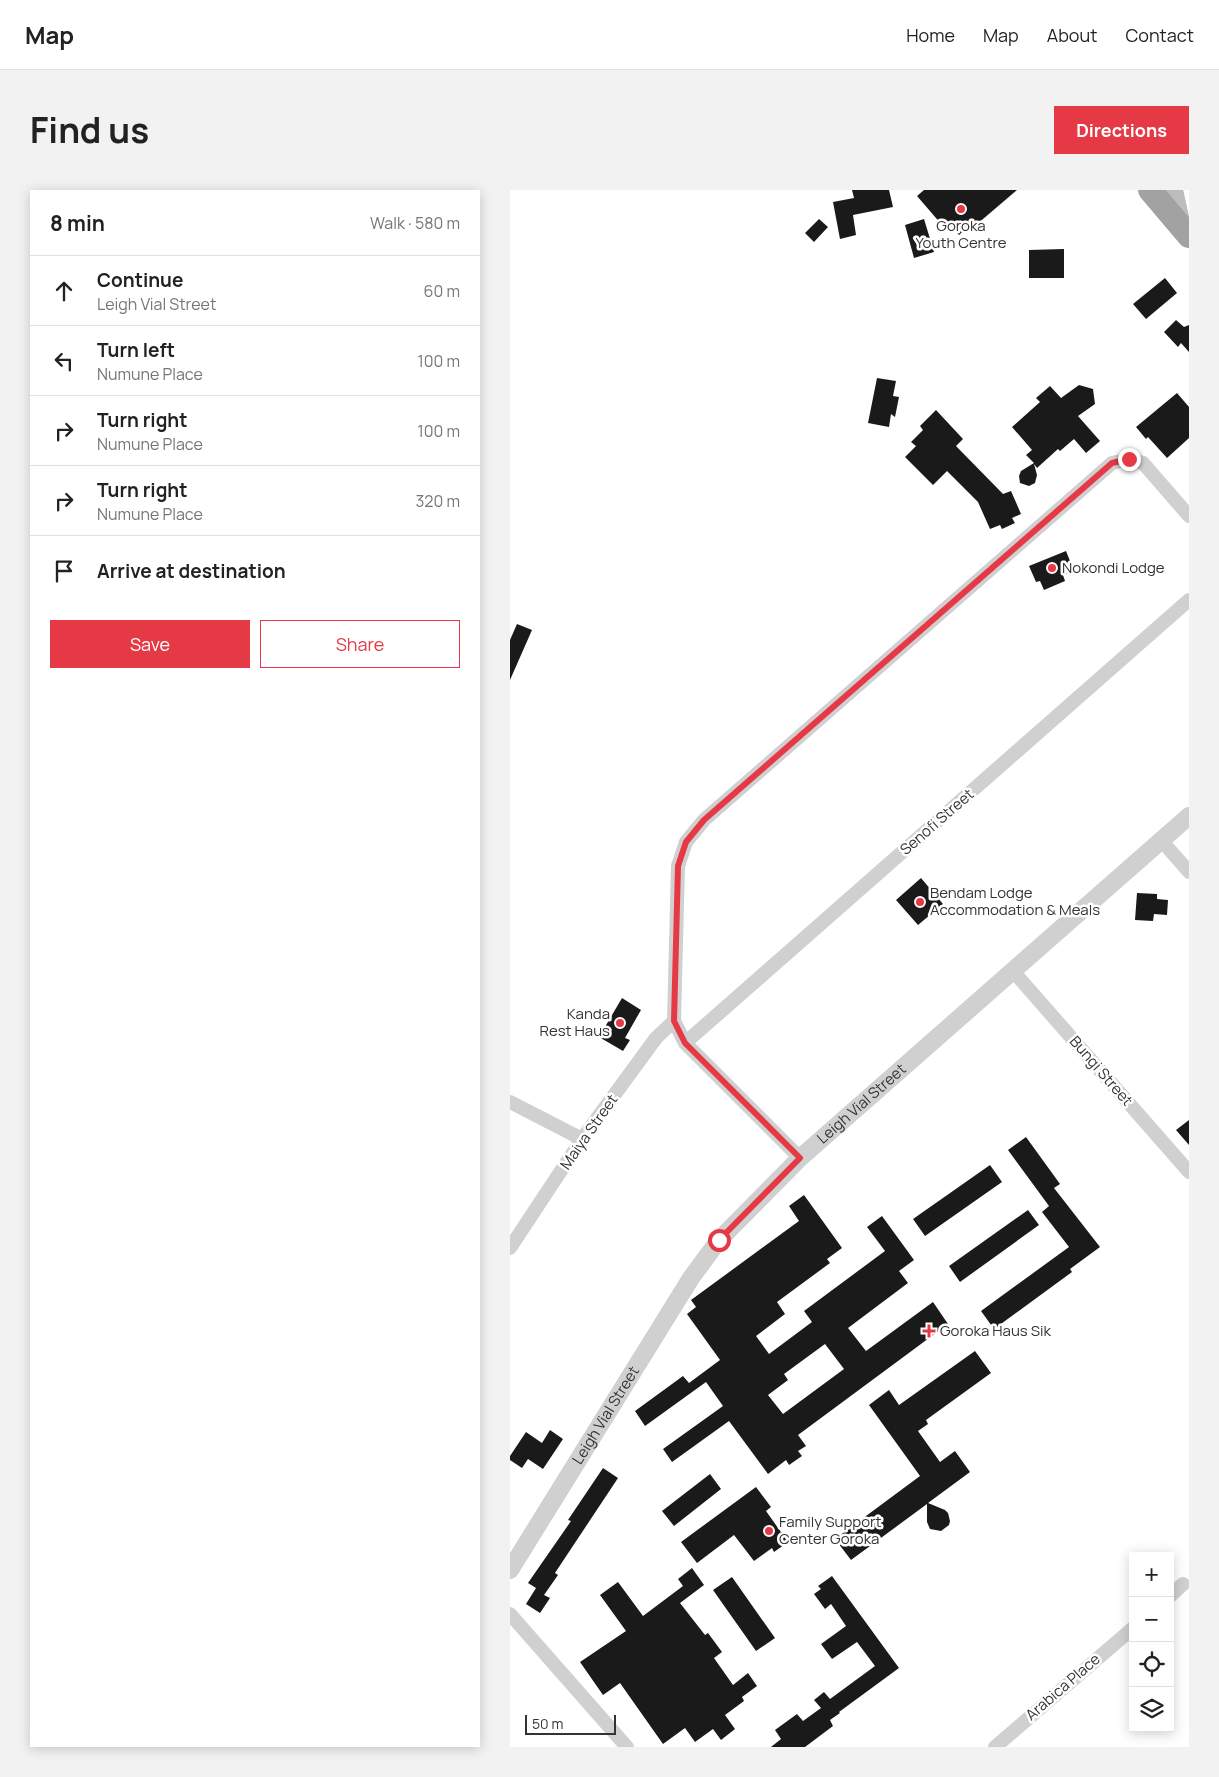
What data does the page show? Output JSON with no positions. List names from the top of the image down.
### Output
{
  "streets": {
    "street": [
      "Senofi Street",
      "Bungi Street",
      "Leigh Vial Street",
      "Maiya Street",
      "Arabica Place"
    ]
  },
  "crossings": [
    ["Bungi Street", "Leigh Vial Street"]
  ],
  "places": {
    "other": [
      "Goroka Youth Centre",
      "Nokondi Lodge",
      "Bendam Lodge Accommodation & Meals",
      "Kanda Rest Haus",
      "Family Support Center Goroka"
    ],
    "health": ["Goroka Haus Sik"]
  },
  "scale_bar": "50 m",
  "page": {
    "header": "Map",
    "nav": [
      "Home",
      "Map",
      "About",
      "Contact"
    ],
    "title": "Find us",
    "buttons": [
      "Directions",
      ["Save", "Share"]
    ],
    "heading": ["8 min", "Walk · 580 m"],
    "list": [
      ["Continue", "Leigh Vial Street", "60 m"],
      ["Turn left", "Numune Place", "100 m"],
      ["Turn right", "Numune Place", "100 m"],
      ["Turn right", "Numune Place", "320 m"],
      "Arrive at destination"
    ],
    "map_buttons": ["+", "−"],
    "scale": "50 m"
  }
}
